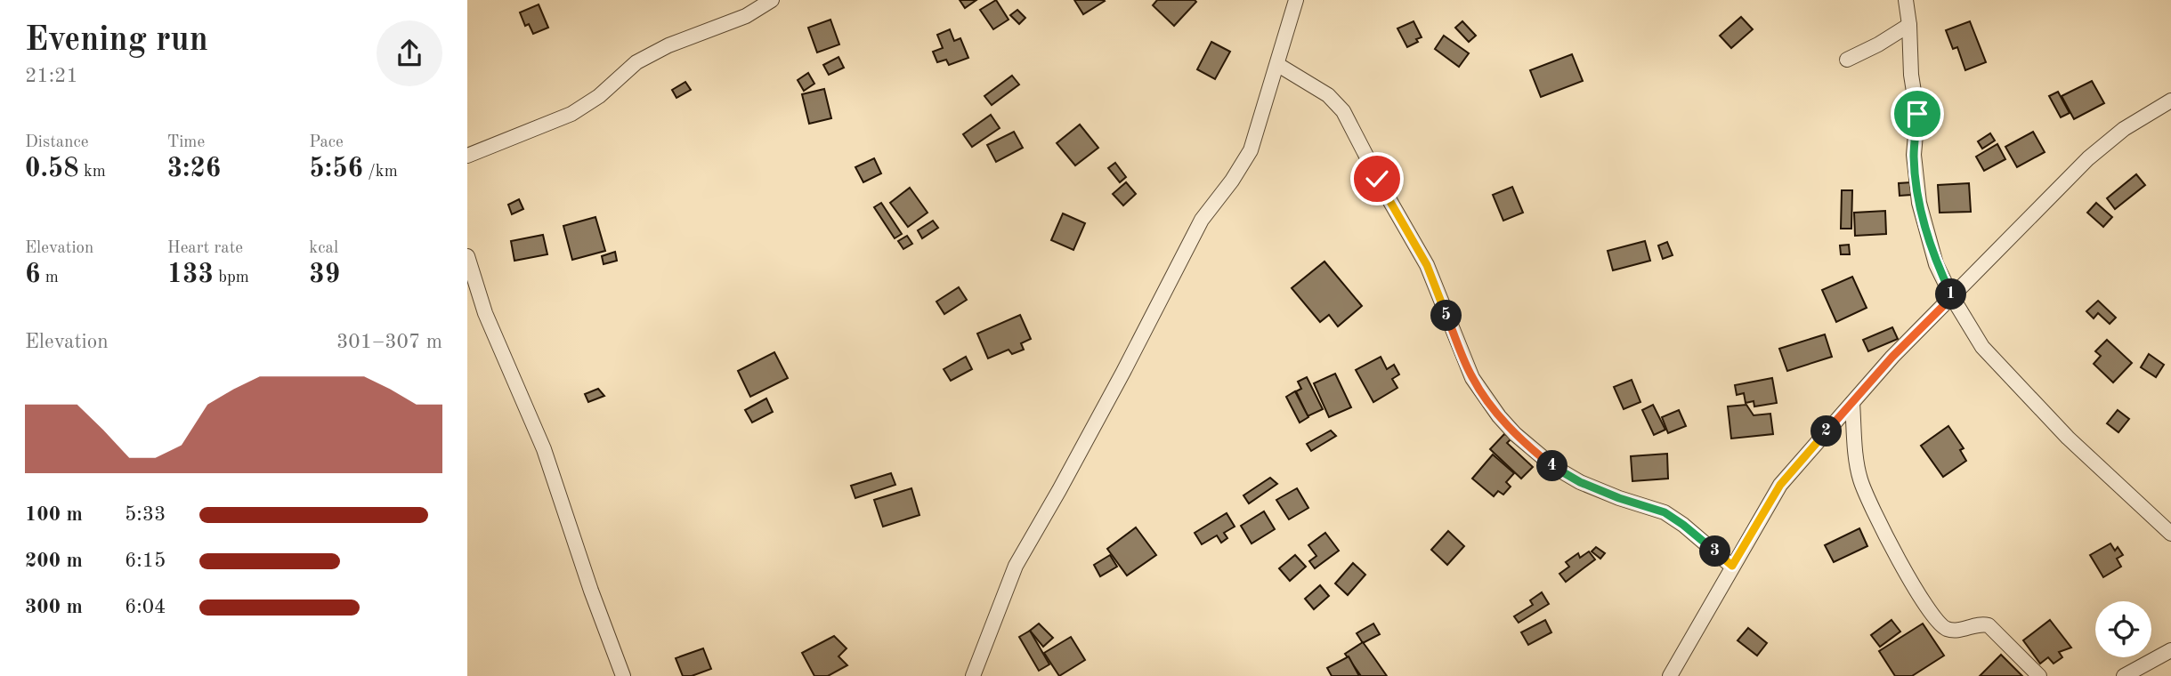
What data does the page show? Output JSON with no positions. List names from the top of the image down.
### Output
{
  "page": {
    "heading": ["Evening run", "21:21"],
    "stats": [
      ["Distance", "0.58 km"],
      ["Time", "3:26"],
      ["Pace", "5:56 /km"],
      ["Elevation", "6 m"],
      ["Heart rate", "133 bpm"],
      ["kcal", "39"]
    ],
    "pins": [
      "1",
      "5",
      "2",
      "4",
      "3"
    ],
    "chart": ["Elevation", "301–307 m"],
    "list": [
      {
        "name": "100 m",
        "note": "5:33"
      },
      {
        "name": "200 m",
        "note": "6:15"
      },
      {
        "name": "300 m",
        "note": "6:04"
      }
    ]
  }
}
